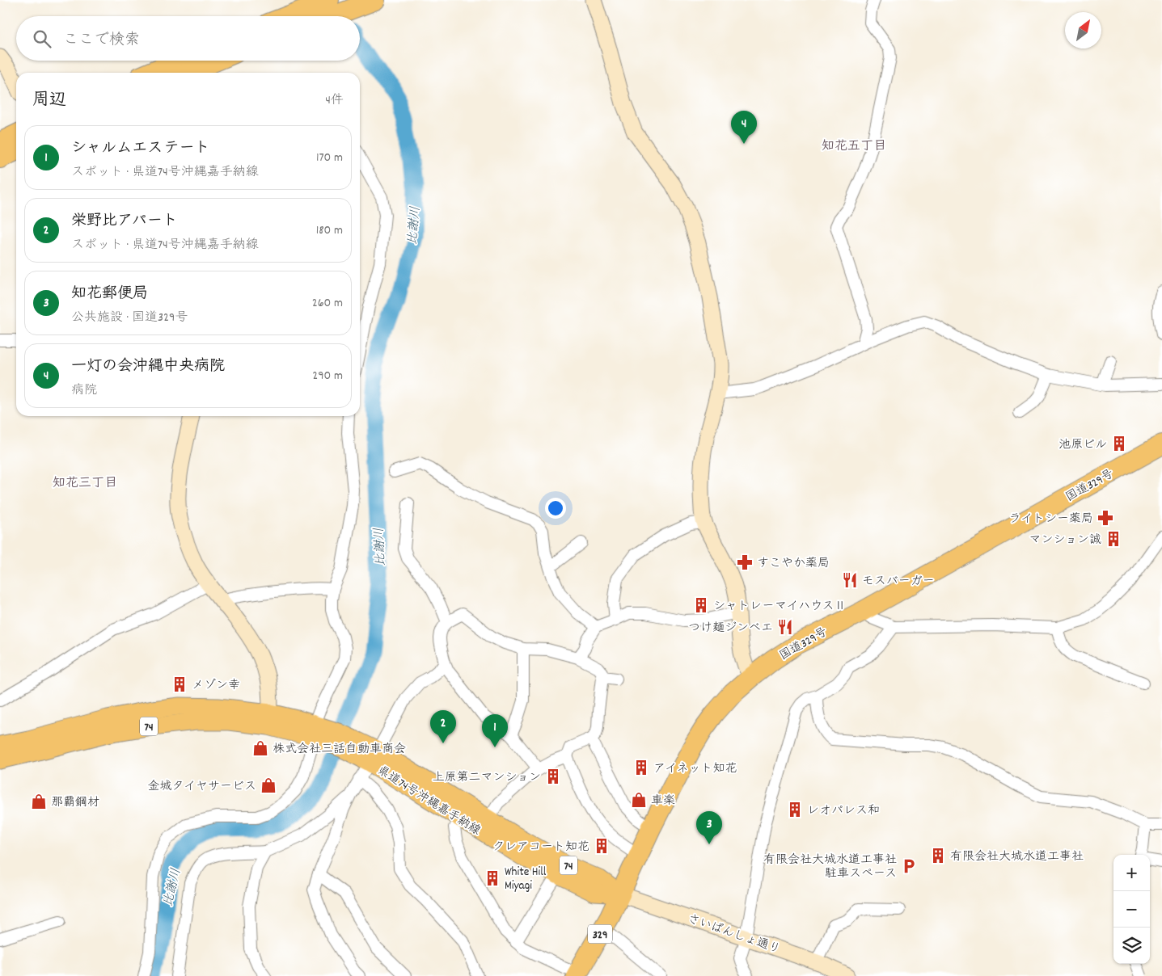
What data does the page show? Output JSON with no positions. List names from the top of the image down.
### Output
{
  "streets": {
    "highway": ["国道329号", "329"],
    "main road": ["74", "県道74号沖縄嘉手納線"],
    "street": ["さいばんしょ通り"]
  },
  "crossings": [
    ["国道329号", "県道74号沖縄嘉手納線"],
    ["国道329号", "さいばんしょ通り"],
    ["県道74号沖縄嘉手納線", "さいばんしょ通り"]
  ],
  "districts": ["知花五丁目", "知花三丁目"],
  "water": ["比謝川"],
  "places": {
    "building": [
      "池原ビル",
      "マンション誠",
      "シャトレーマイハウスⅡ",
      "メゾン幸",
      "アイネット知花",
      "上原第二マンション",
      "レオパレス和",
      "クレアコート知花",
      "有限会社大城水道工事社",
      "White Hill Miyagi"
    ],
    "pharmacy": ["ライトシー薬局", "すこやか薬局"],
    "restaurant": ["モスバーガー", "つけ麺ジンベエ"],
    "shop": [
      "株式会社三話自動車商会",
      "金城タイヤサービス",
      "車楽",
      "那覇鋼材"
    ],
    "parking": ["有限会社大城水道工事社 駐車スペース"]
  },
  "north": "top right",
  "page": {
    "search": "ここで検索",
    "heading": ["周辺", "4件"],
    "pins": [
      "4",
      "2",
      "1",
      "3"
    ],
    "list": [
      {
        "mark": "1",
        "name": "シャルムエステート",
        "note": "スポット · 県道74号沖縄嘉手納線",
        "value": "170 m"
      },
      {
        "mark": "2",
        "name": "栄野比アパート",
        "note": "スポット · 県道74号沖縄嘉手納線",
        "value": "180 m"
      },
      {
        "mark": "3",
        "name": "知花郵便局",
        "note": "公共施設 · 国道329号",
        "value": "260 m"
      },
      {
        "mark": "4",
        "name": "一灯の会沖縄中央病院",
        "note": "病院",
        "value": "290 m"
      }
    ],
    "map_buttons": ["+", "−"]
  }
}
